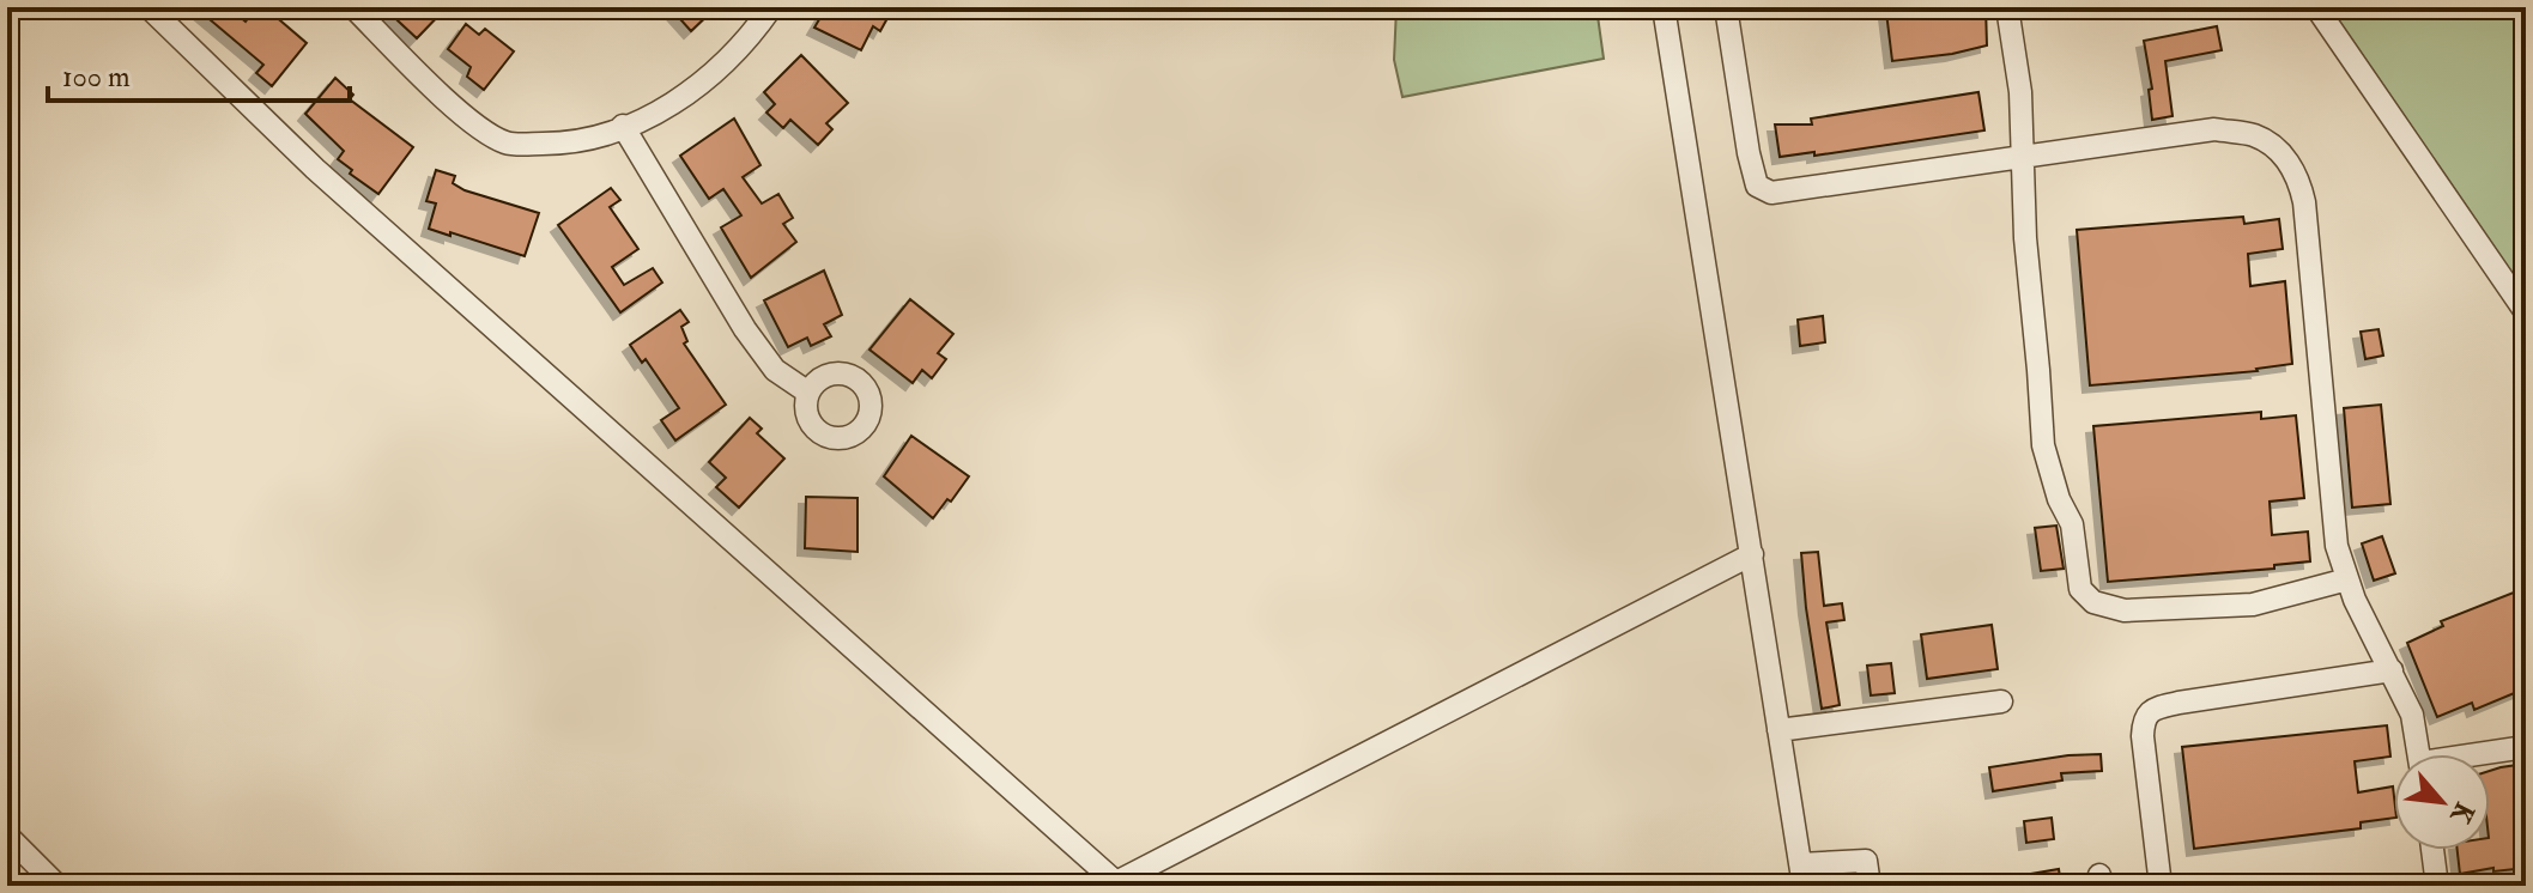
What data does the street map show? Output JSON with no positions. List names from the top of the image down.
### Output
{
  "scale_bar": "100 m",
  "north": "bottom right"
}
